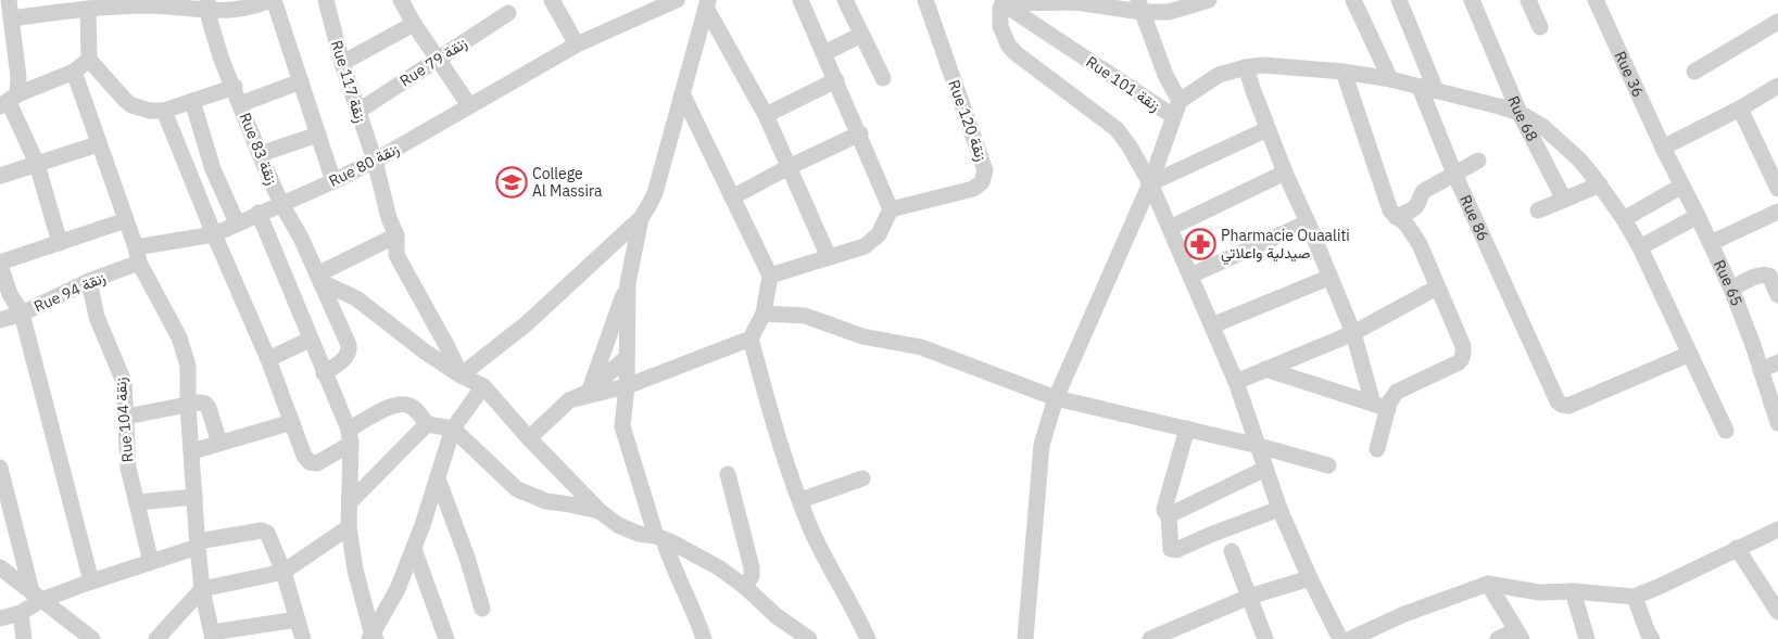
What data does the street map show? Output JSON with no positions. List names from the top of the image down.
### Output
{
  "streets": {
    "street": [
      "Rue 79 زنقة",
      "Rue 36",
      "Rue 117 زنقة",
      "Rue 101 زنقة",
      "Rue 68",
      "Rue 120 زنقة",
      "Rue 83 زنقة",
      "Rue 80 زنقة",
      "Rue 86",
      "Rue 65",
      "Rue 94 زنقة",
      "Rue 104 زنقة"
    ]
  },
  "crossings": [
    ["Rue 79 زنقة", "Rue 117 زنقة"],
    ["Rue 36", "Rue 65"],
    ["Rue 117 زنقة", "Rue 80 زنقة"],
    ["Rue 83 زنقة", "Rue 80 زنقة"],
    ["Rue 80 زنقة", "Rue 94 زنقة"],
    ["Rue 94 زنقة", "Rue 104 زنقة"]
  ],
  "places": {
    "school or university": ["College Al Massira"],
    "pharmacy": ["Pharmacie Ouaaliti صيدلية واعلاتي"]
  }
}
